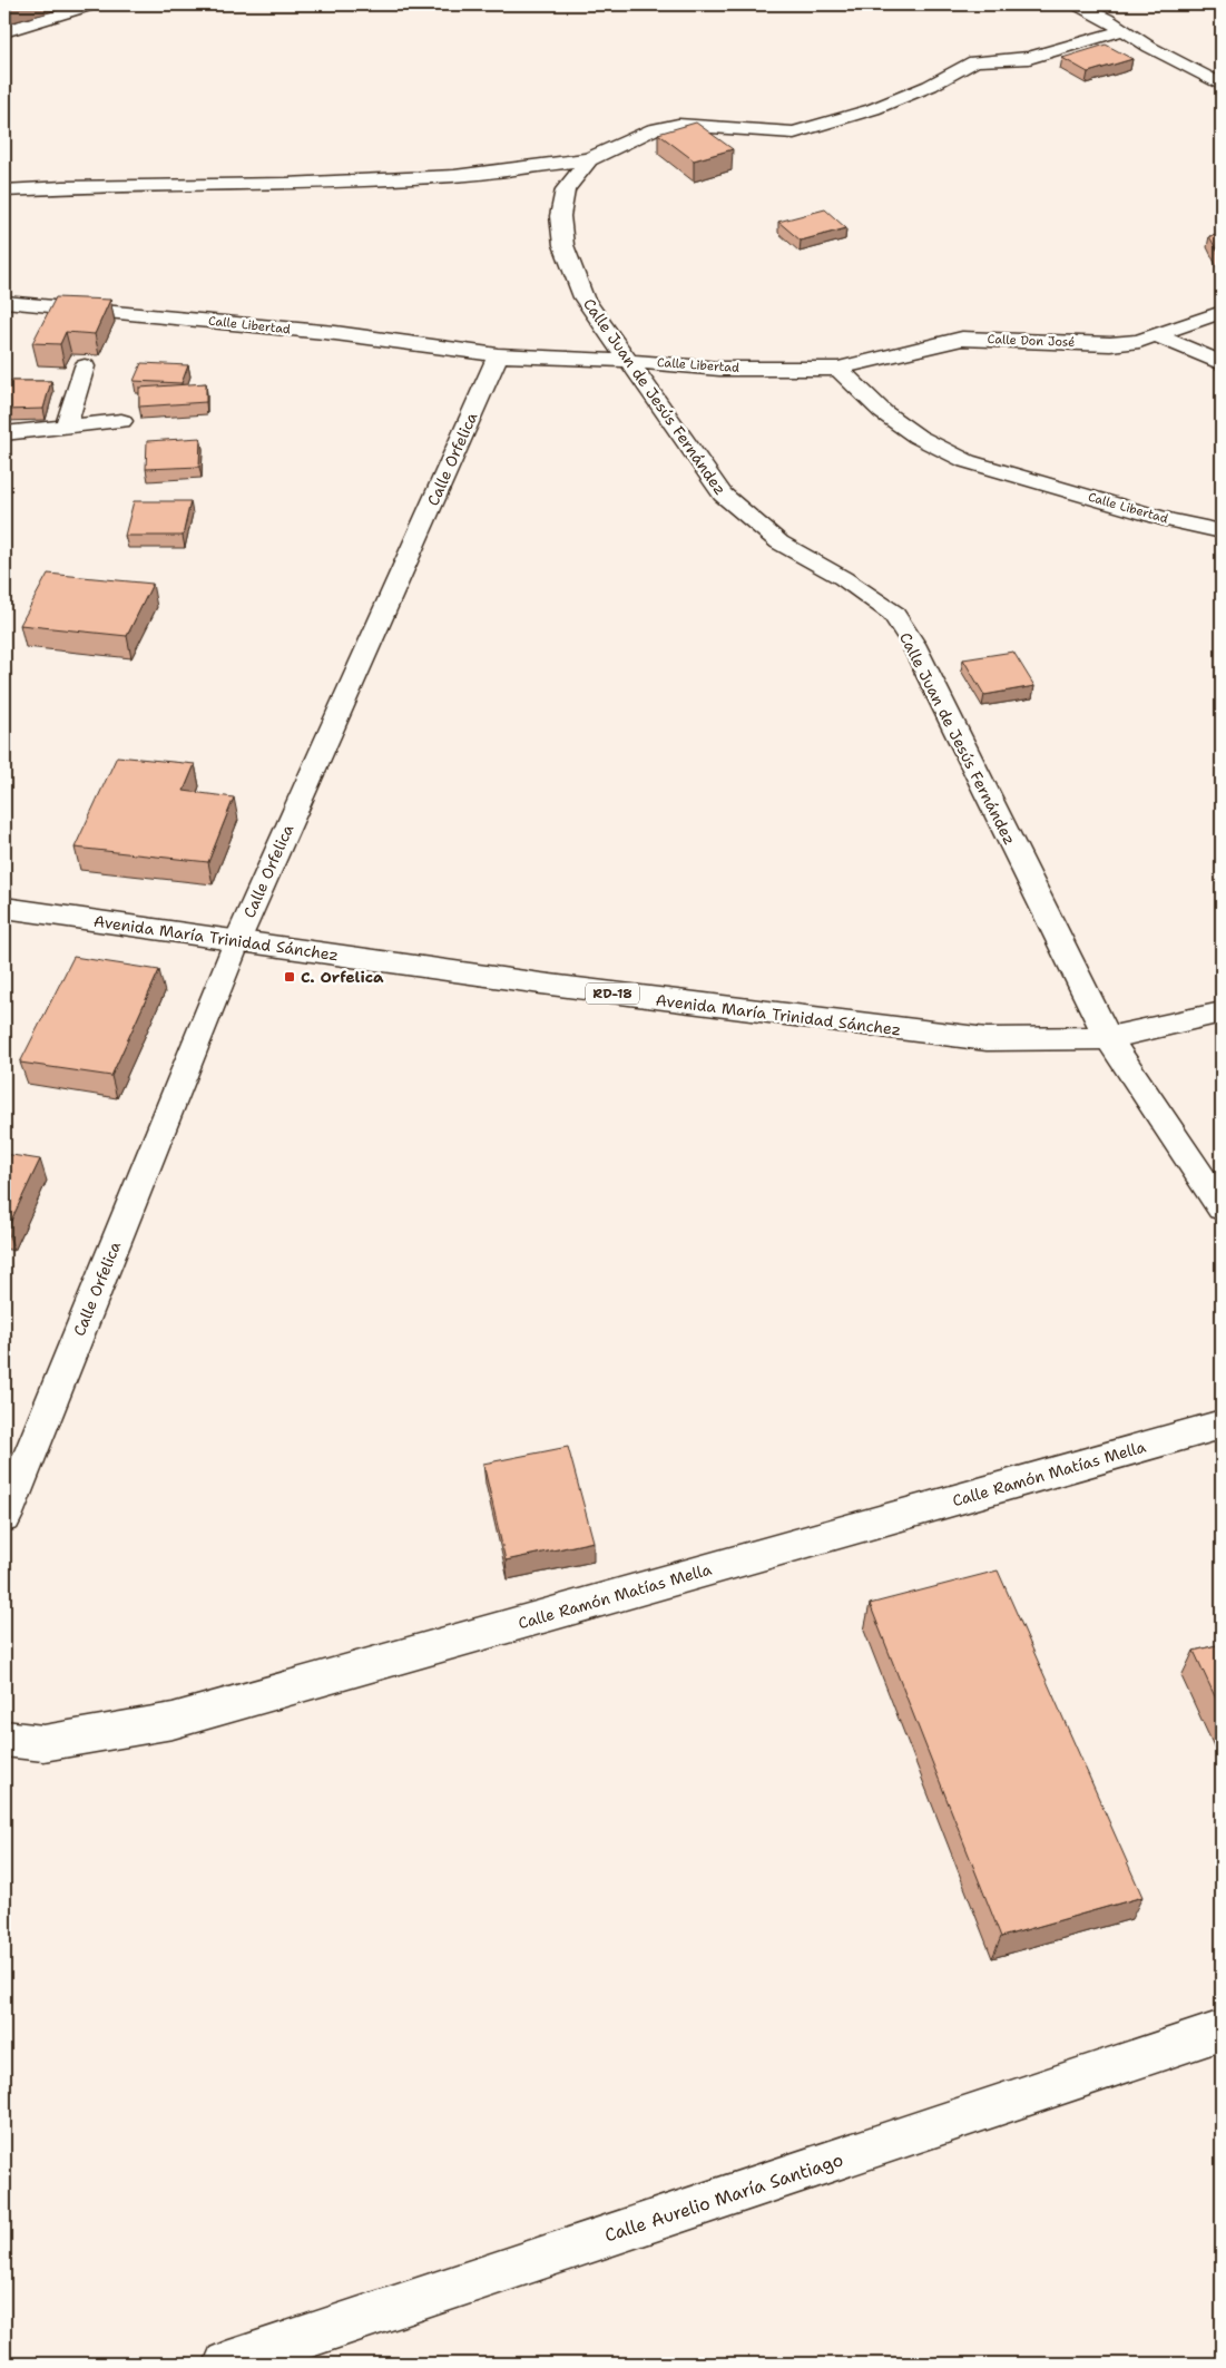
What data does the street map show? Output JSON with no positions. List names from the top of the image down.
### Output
{
  "streets": {
    "street": [
      "Calle Libertad",
      "Calle Don José",
      "Calle Juan de Jesús Fernández",
      "Calle Orfelica",
      "Avenida María Trinidad Sánchez",
      "RD-18",
      "Calle Ramón Matías Mella",
      "Calle Aurelio María Santiago"
    ]
  },
  "crossings": [
    ["Calle Libertad", "Calle Don José"],
    ["Calle Libertad", "Calle Juan de Jesús Fernández"],
    ["Calle Libertad", "Calle Orfelica"],
    ["Calle Juan de Jesús Fernández", "Avenida María Trinidad Sánchez"],
    ["Calle Orfelica", "Avenida María Trinidad Sánchez"]
  ],
  "places": {
    "transit": ["C. Orfelica"]
  }
}
